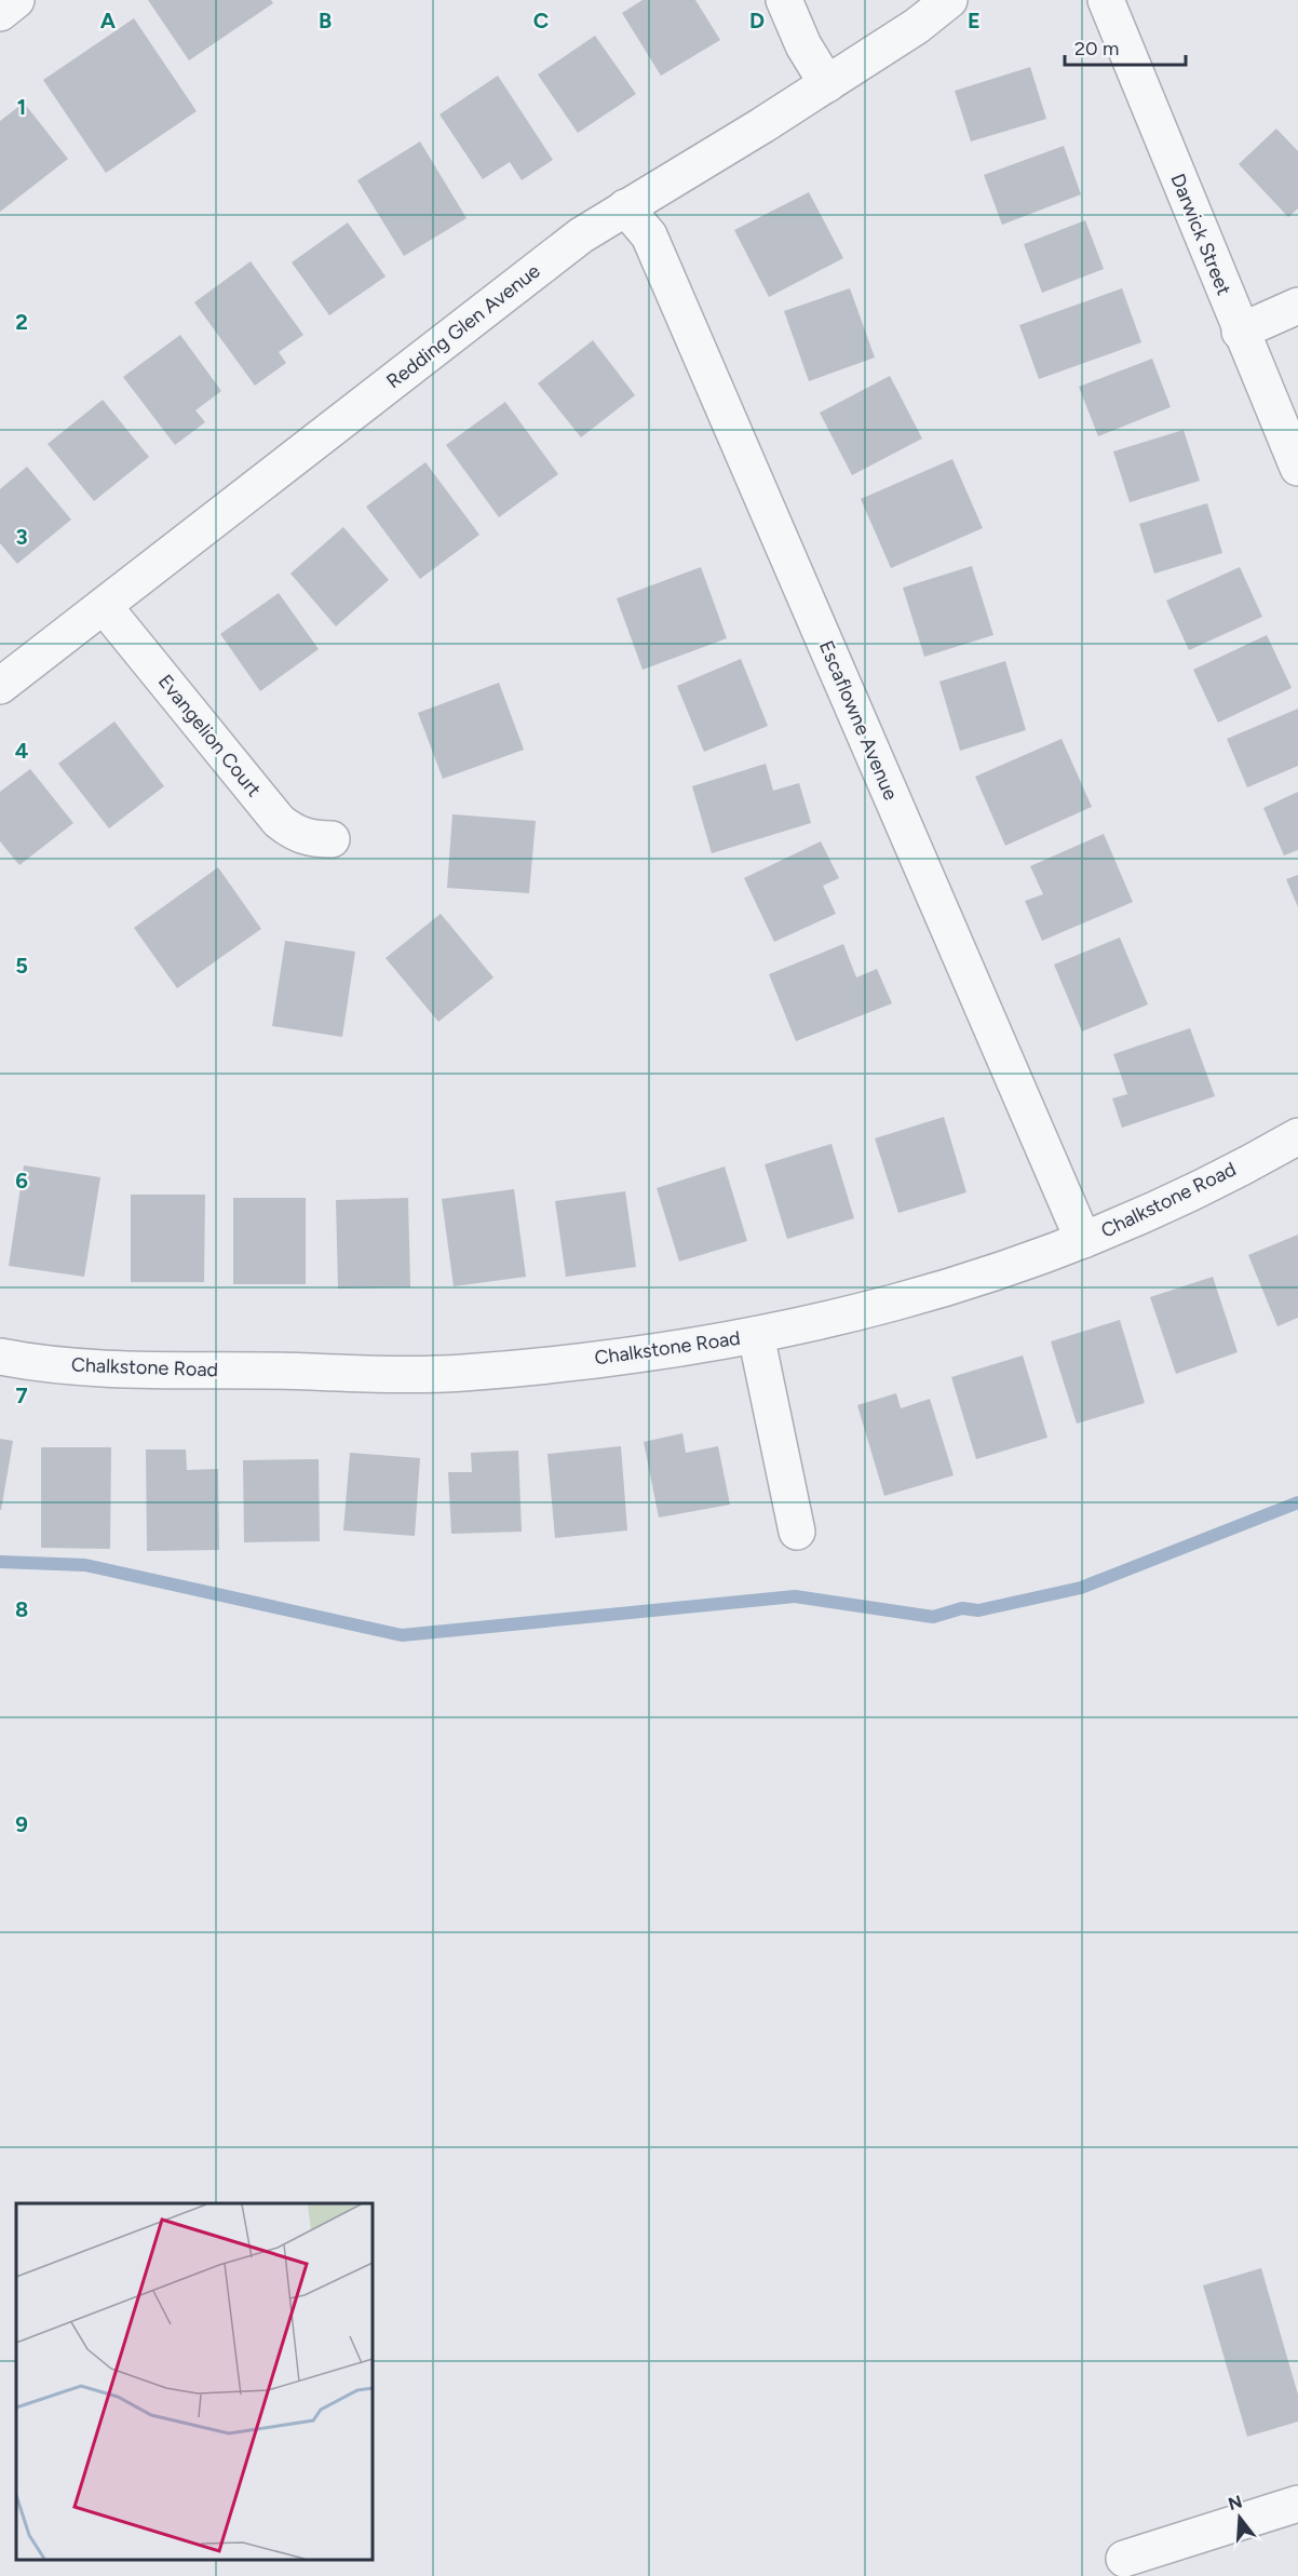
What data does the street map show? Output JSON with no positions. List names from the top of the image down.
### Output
{
  "streets": {
    "street": [
      "Darwick Street",
      "Redding Glen Avenue",
      "Escaflowne Avenue",
      "Evangelion Court",
      "Chalkstone Road"
    ]
  },
  "crossings": [
    ["Redding Glen Avenue", "Escaflowne Avenue"],
    ["Redding Glen Avenue", "Evangelion Court"],
    ["Escaflowne Avenue", "Chalkstone Road"]
  ],
  "scale_bar": "20 m",
  "north": "top",
  "grid": {
    "columns": [
      "A",
      "B",
      "C",
      "D",
      "E"
    ],
    "rows": [
      "1",
      "2",
      "3",
      "4",
      "5",
      "6",
      "7",
      "8",
      "9"
    ]
  }
}
